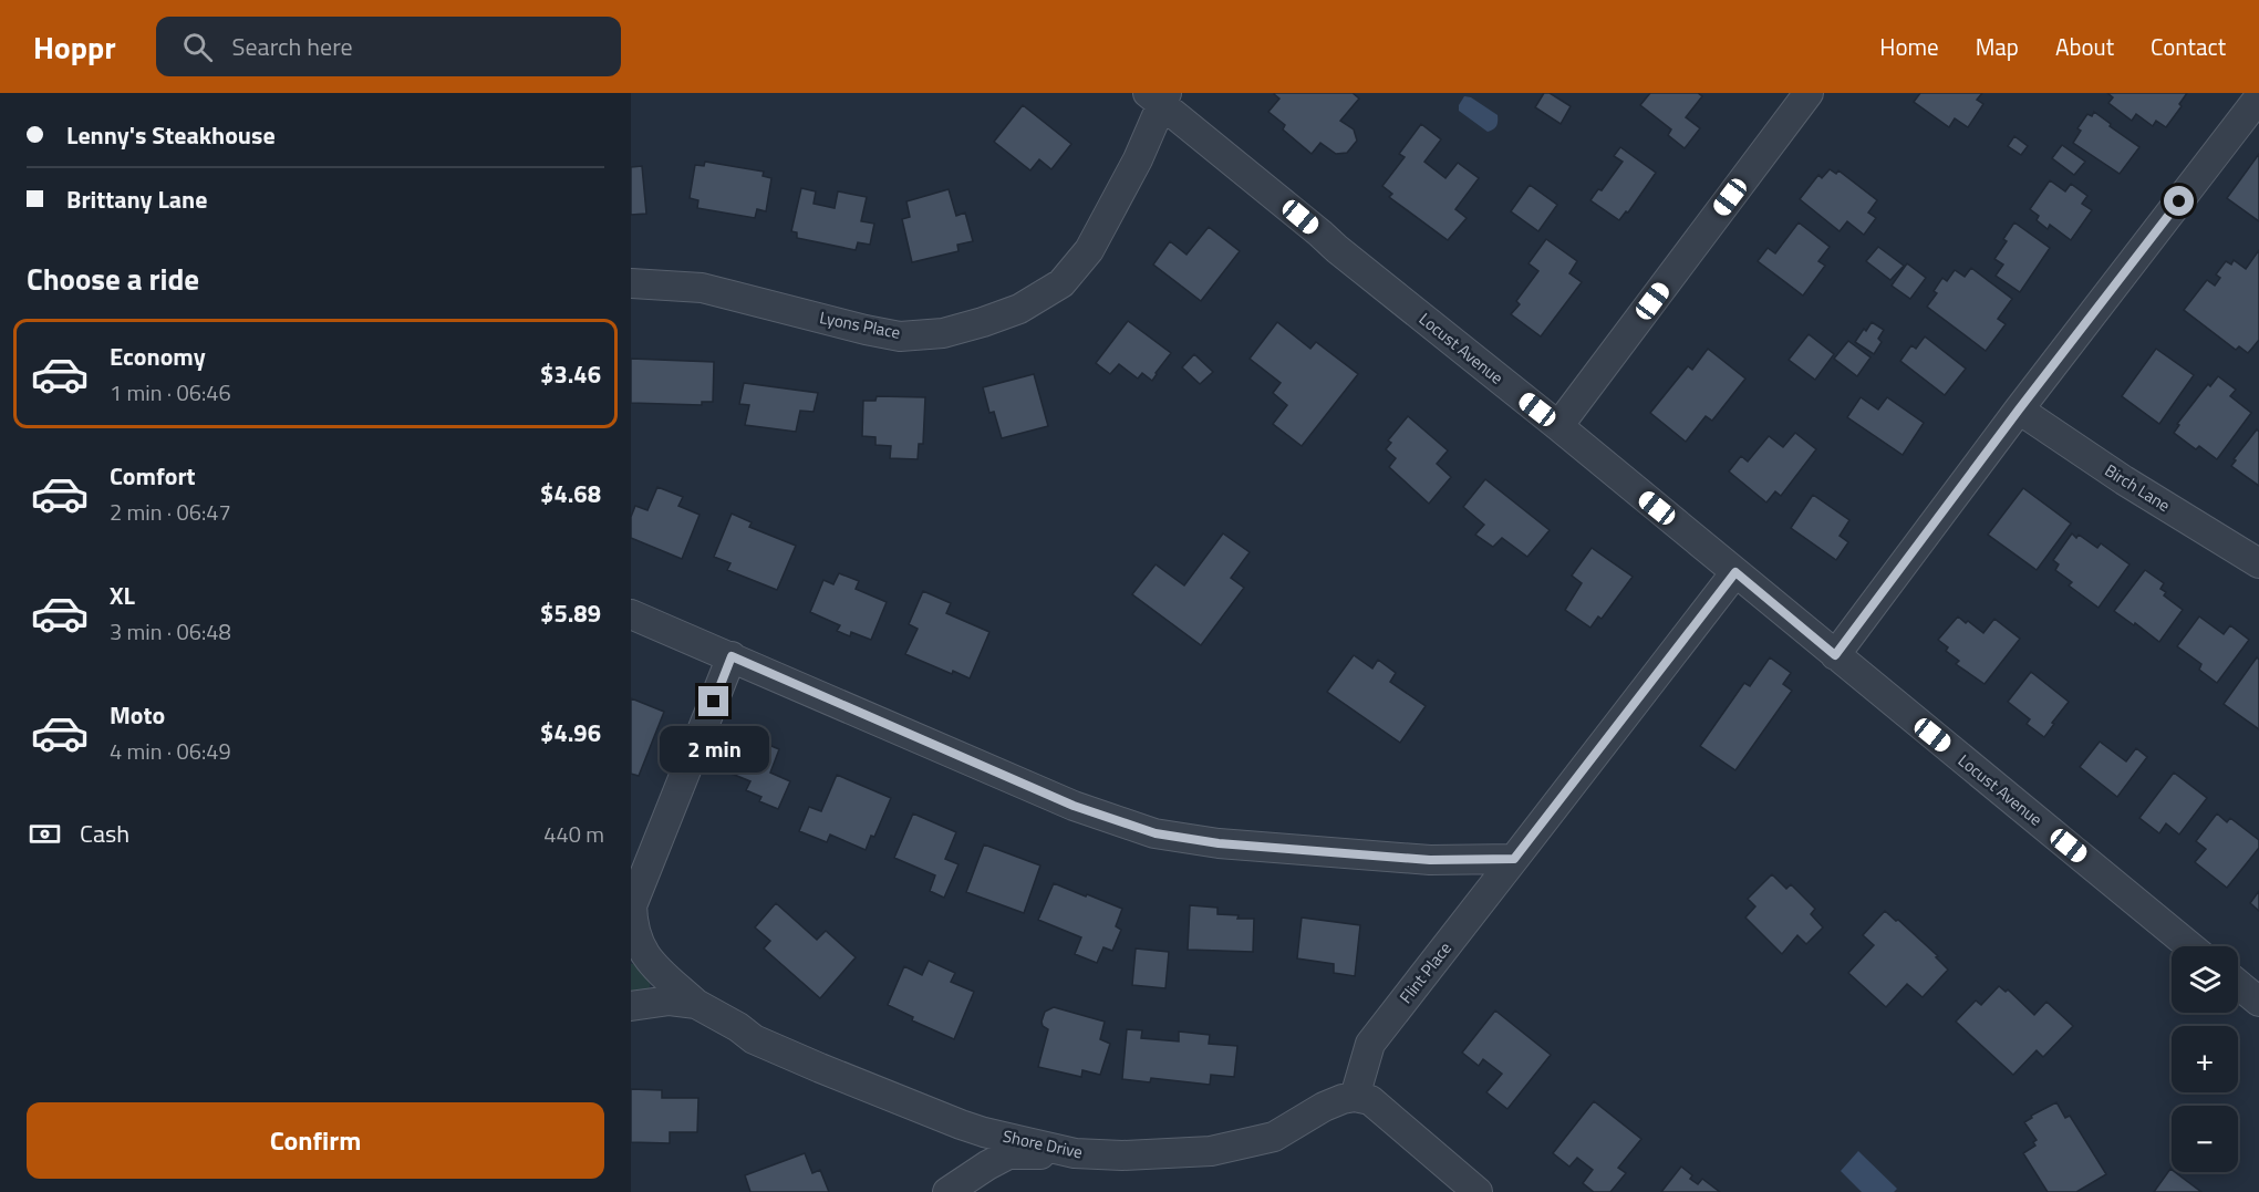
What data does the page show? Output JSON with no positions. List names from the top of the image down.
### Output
{
  "streets": {
    "street": [
      "Lyons Place",
      "Locust Avenue",
      "Birch Lane",
      "Flint Place",
      "Shore Drive"
    ]
  },
  "crossings": [
    ["Lyons Place", "Locust Avenue"],
    ["Locust Avenue", "Flint Place"],
    ["Flint Place", "Shore Drive"]
  ],
  "page": {
    "header": "Hoppr",
    "search": "Search here",
    "nav": [
      "Home",
      "Map",
      "About",
      "Contact"
    ],
    "banner": ["Lenny's Steakhouse", "Brittany Lane"],
    "heading": "Choose a ride",
    "list": [
      {
        "name": "Economy",
        "note": "1 min · 06:46",
        "value": "$3.46"
      },
      {
        "name": "Comfort",
        "note": "2 min · 06:47",
        "value": "$4.68"
      },
      {
        "name": "XL",
        "note": "3 min · 06:48",
        "value": "$5.89"
      },
      {
        "name": "Moto",
        "note": "4 min · 06:49",
        "value": "$4.96"
      }
    ],
    "bubble": "2 min",
    "pay": ["Cash", "440 m"],
    "map_buttons": ["+", "−"],
    "buttons": "Confirm"
  }
}
